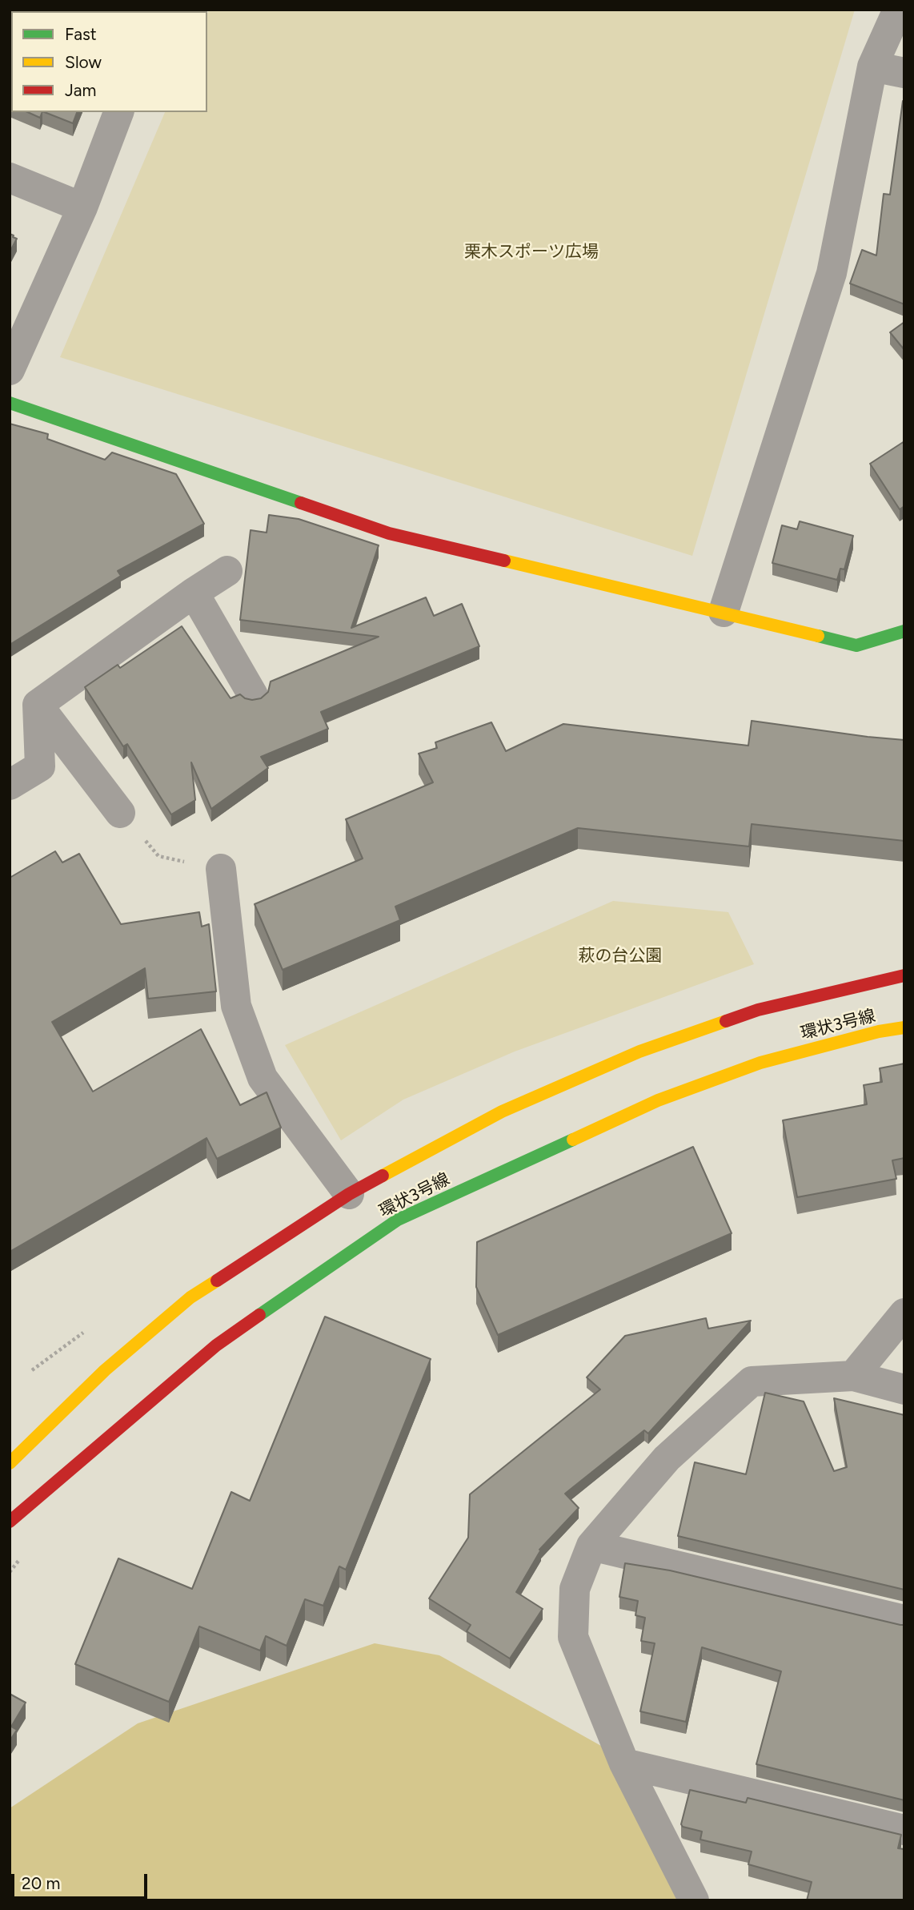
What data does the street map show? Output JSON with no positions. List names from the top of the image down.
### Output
{
  "streets": {
    "street": ["環状3号線"]
  },
  "parks": ["栗木スポーツ広場", "萩の台公園"],
  "legend": ["Fast", "Slow", "Jam"],
  "scale_bar": "20 m"
}
